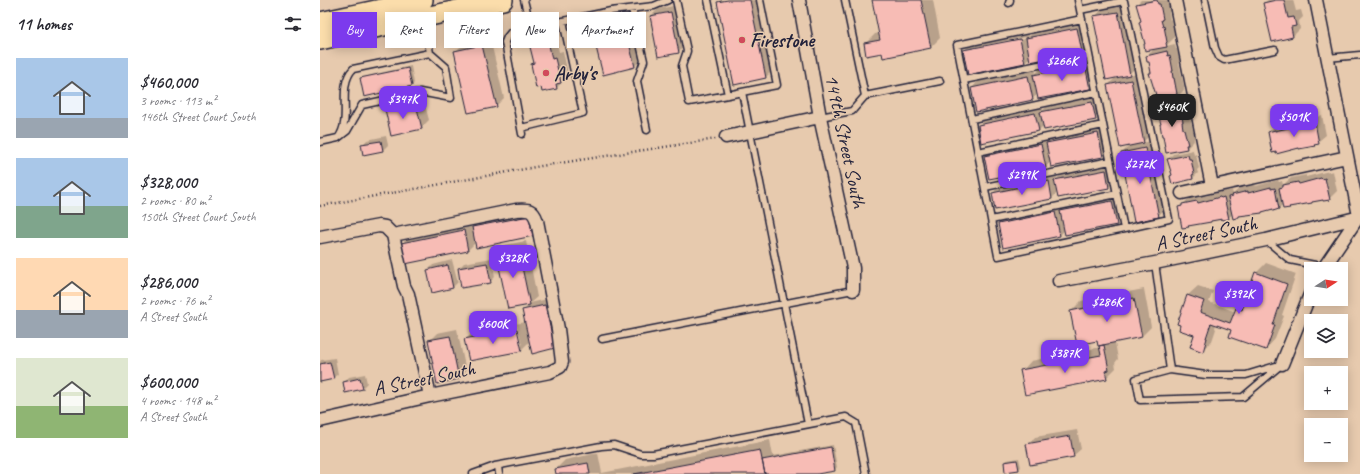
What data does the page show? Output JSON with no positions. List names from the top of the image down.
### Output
{
  "streets": {
    "street": ["149th Street South", "A Street South"]
  },
  "places": ["Firestone", "Arby's"],
  "north": "right",
  "page": {
    "heading": "11 homes",
    "chip": [
      "Buy",
      "Rent",
      "Filters",
      "New",
      "Apartment"
    ],
    "list": [
      {
        "name": "$460,000",
        "note": "3 rooms · 113 m² · 146th Street Court South"
      },
      {
        "name": "$328,000",
        "note": "2 rooms · 80 m² · 150th Street Court South"
      },
      {
        "name": "$286,000",
        "note": "2 rooms · 76 m² · A Street South"
      },
      {
        "name": "$600,000",
        "note": "4 rooms · 148 m² · A Street South"
      }
    ],
    "price": [
      "$266K",
      "$347K",
      "$460K",
      "$501K",
      "$272K",
      "$299K",
      "$328K",
      "$392K",
      "$286K",
      "$600K",
      "$387K"
    ],
    "map_buttons": ["+", "−"]
  }
}
